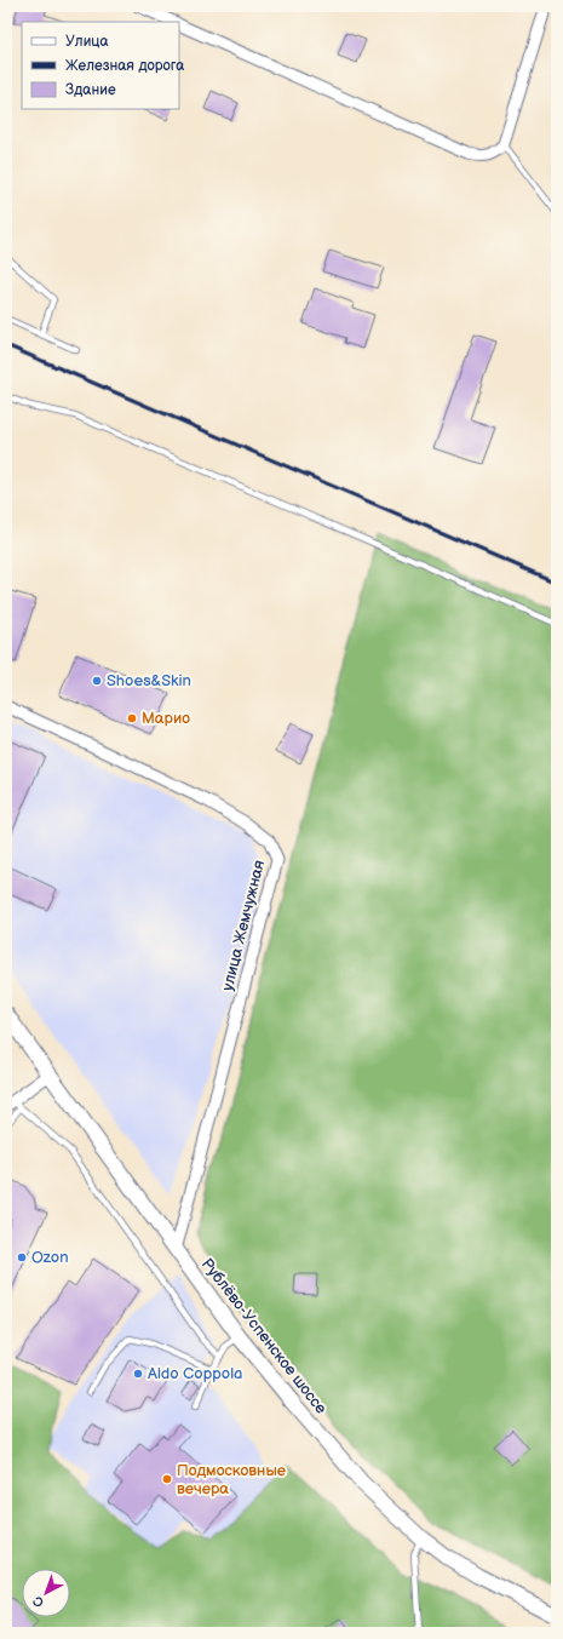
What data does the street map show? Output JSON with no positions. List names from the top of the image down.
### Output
{
  "streets": {
    "main road": ["Рублёво-Успенское шоссе"],
    "street": ["улица Жемчужная"]
  },
  "crossings": [
    ["улица Жемчужная", "Рублёво-Успенское шоссе"]
  ],
  "places": [
    "Shoes&Skin",
    "Марио",
    "Ozon",
    "Aldo Coppola",
    "Подмосковные вечера"
  ],
  "legend": ["Улица", "Железная дорога", "Здание"],
  "north": "bottom left"
}
